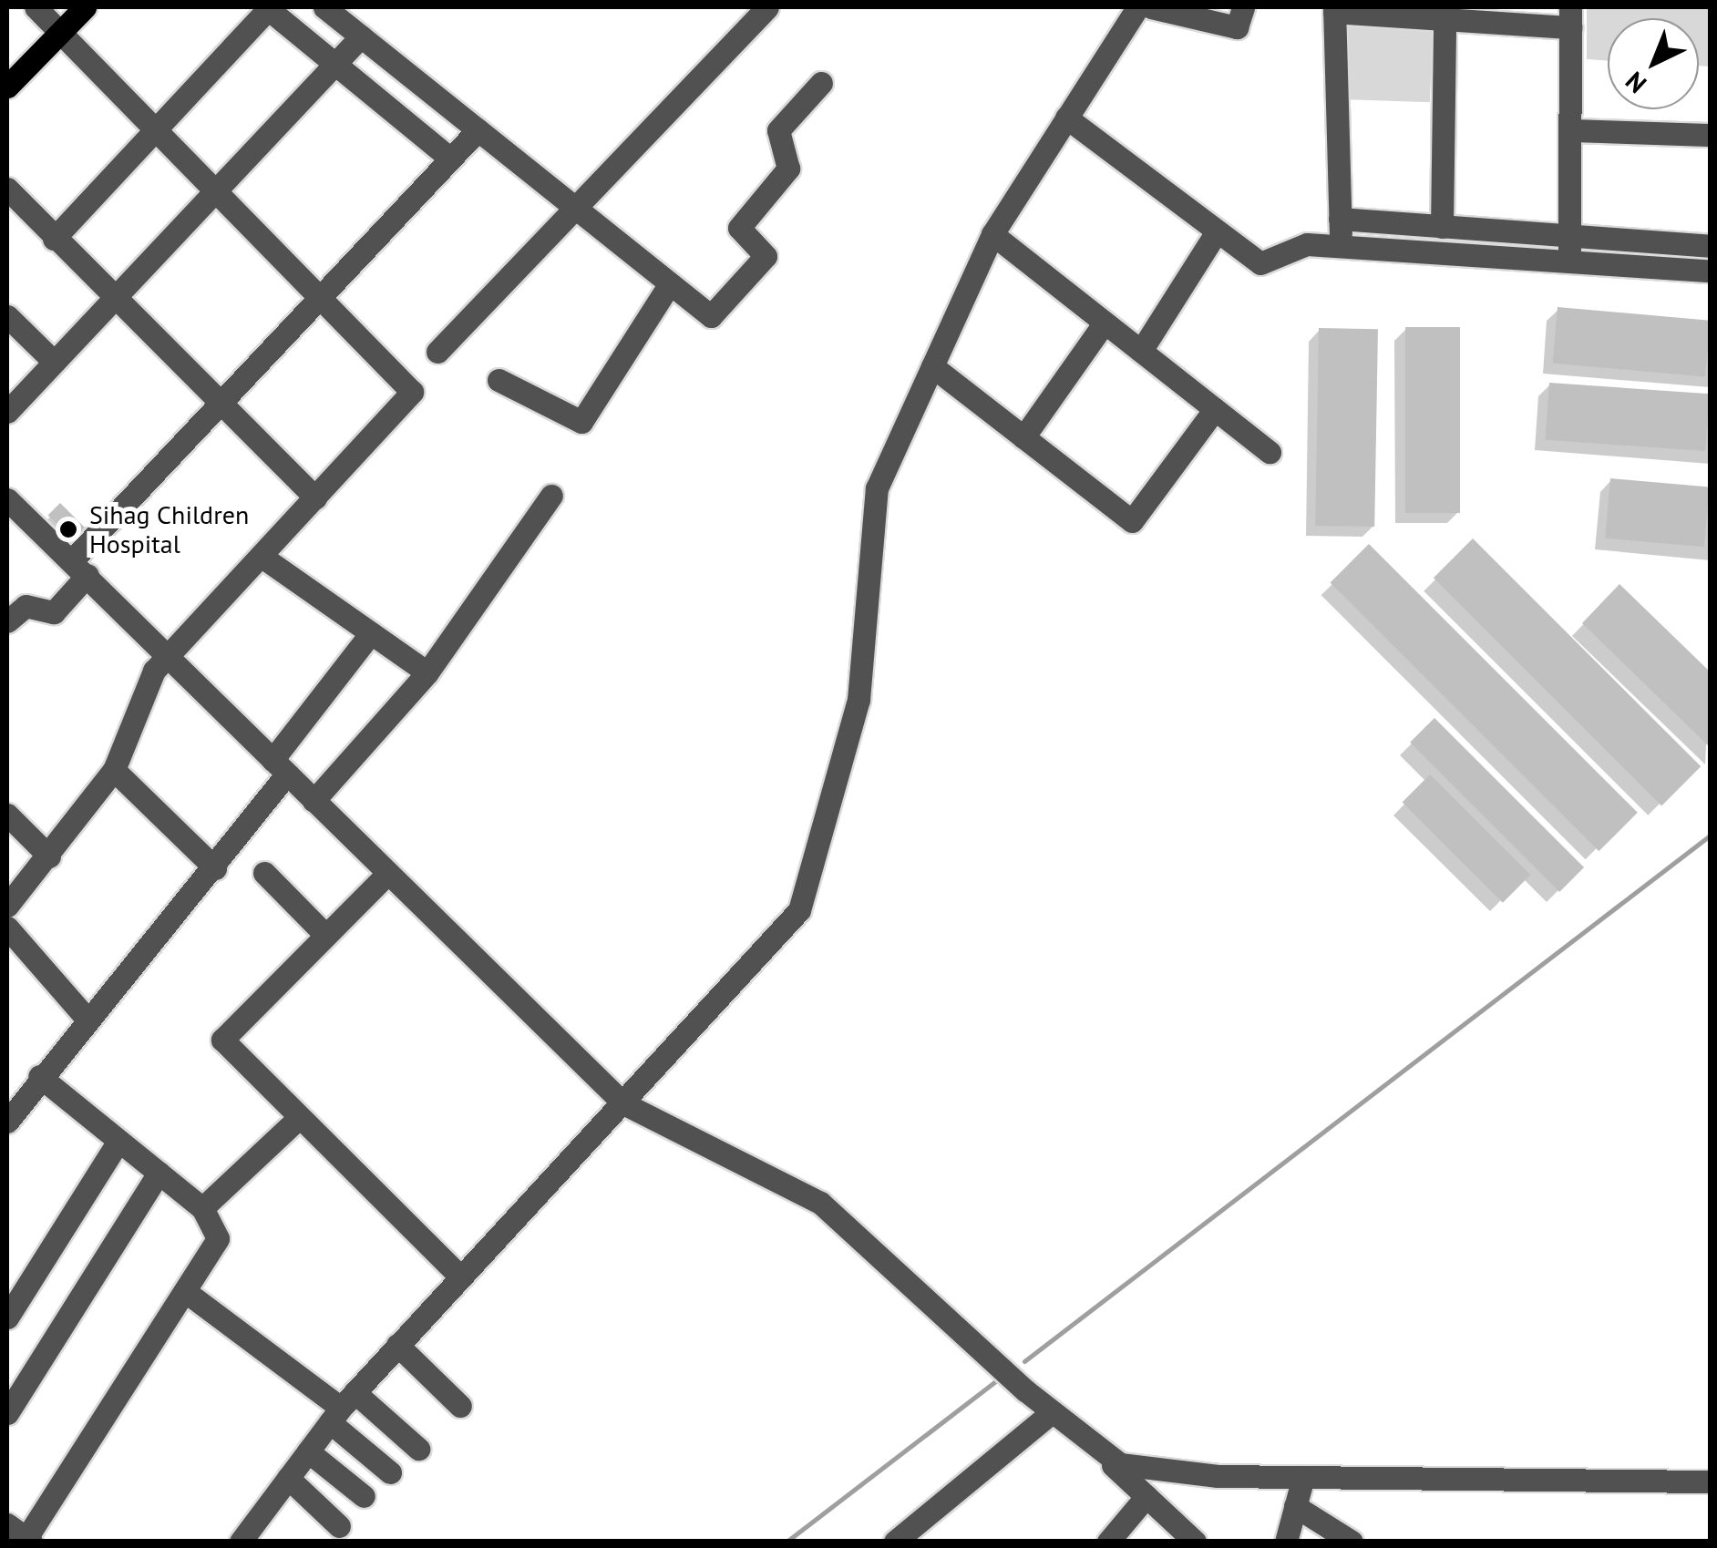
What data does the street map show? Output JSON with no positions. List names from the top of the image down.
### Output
{
  "places": ["Sihag Children Hospital"],
  "north": "bottom left"
}
